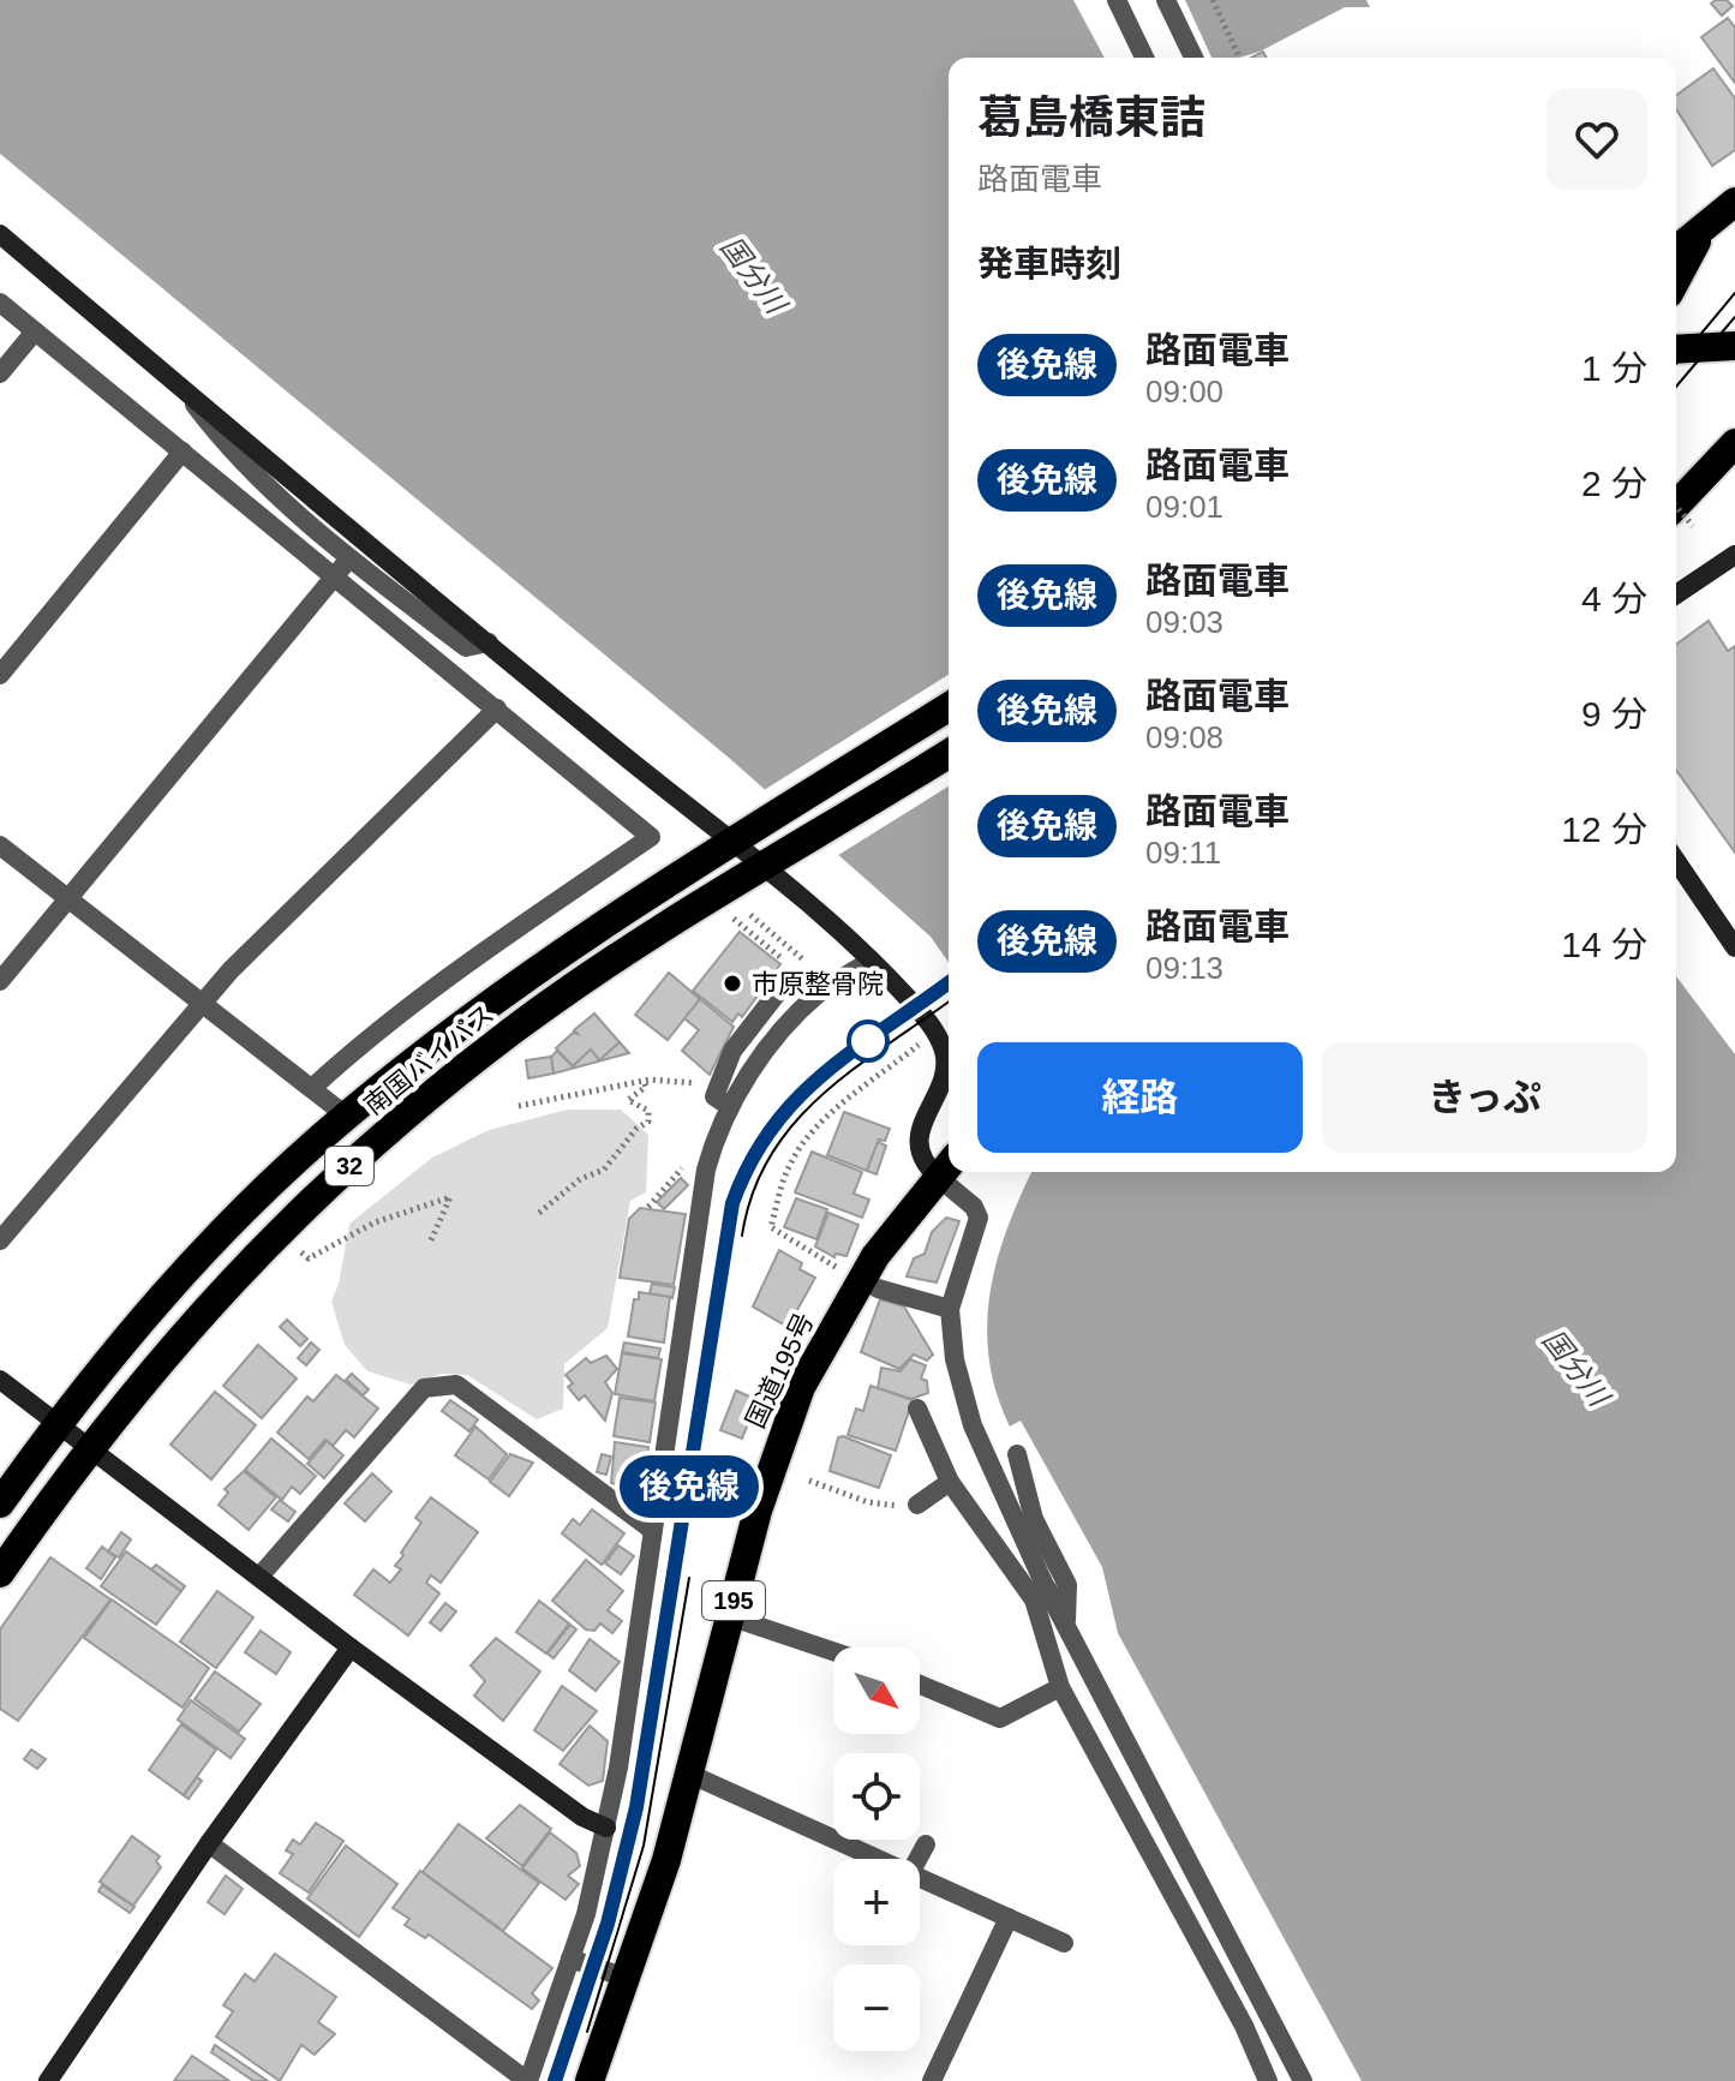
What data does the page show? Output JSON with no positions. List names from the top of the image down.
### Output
{
  "streets": {
    "highway": [
      "南国バイパス",
      "32",
      "国道195号",
      "195"
    ]
  },
  "water": ["国分川"],
  "places": ["市原整骨院"],
  "lines": ["tram line 後免線"],
  "north": "bottom right",
  "page": {
    "on_map": "後免線",
    "heading": [
      ["葛島橋東詰", "路面電車"],
      "発車時刻"
    ],
    "list": [
      {
        "mark": "後免線",
        "name": "路面電車",
        "note": "09:00",
        "value": "1 分"
      },
      {
        "mark": "後免線",
        "name": "路面電車",
        "note": "09:01",
        "value": "2 分"
      },
      {
        "mark": "後免線",
        "name": "路面電車",
        "note": "09:03",
        "value": "4 分"
      },
      {
        "mark": "後免線",
        "name": "路面電車",
        "note": "09:08",
        "value": "9 分"
      },
      {
        "mark": "後免線",
        "name": "路面電車",
        "note": "09:11",
        "value": "12 分"
      },
      {
        "mark": "後免線",
        "name": "路面電車",
        "note": "09:13",
        "value": "14 分"
      }
    ],
    "buttons": ["経路", "きっぷ"],
    "map_buttons": ["+", "−"]
  }
}
